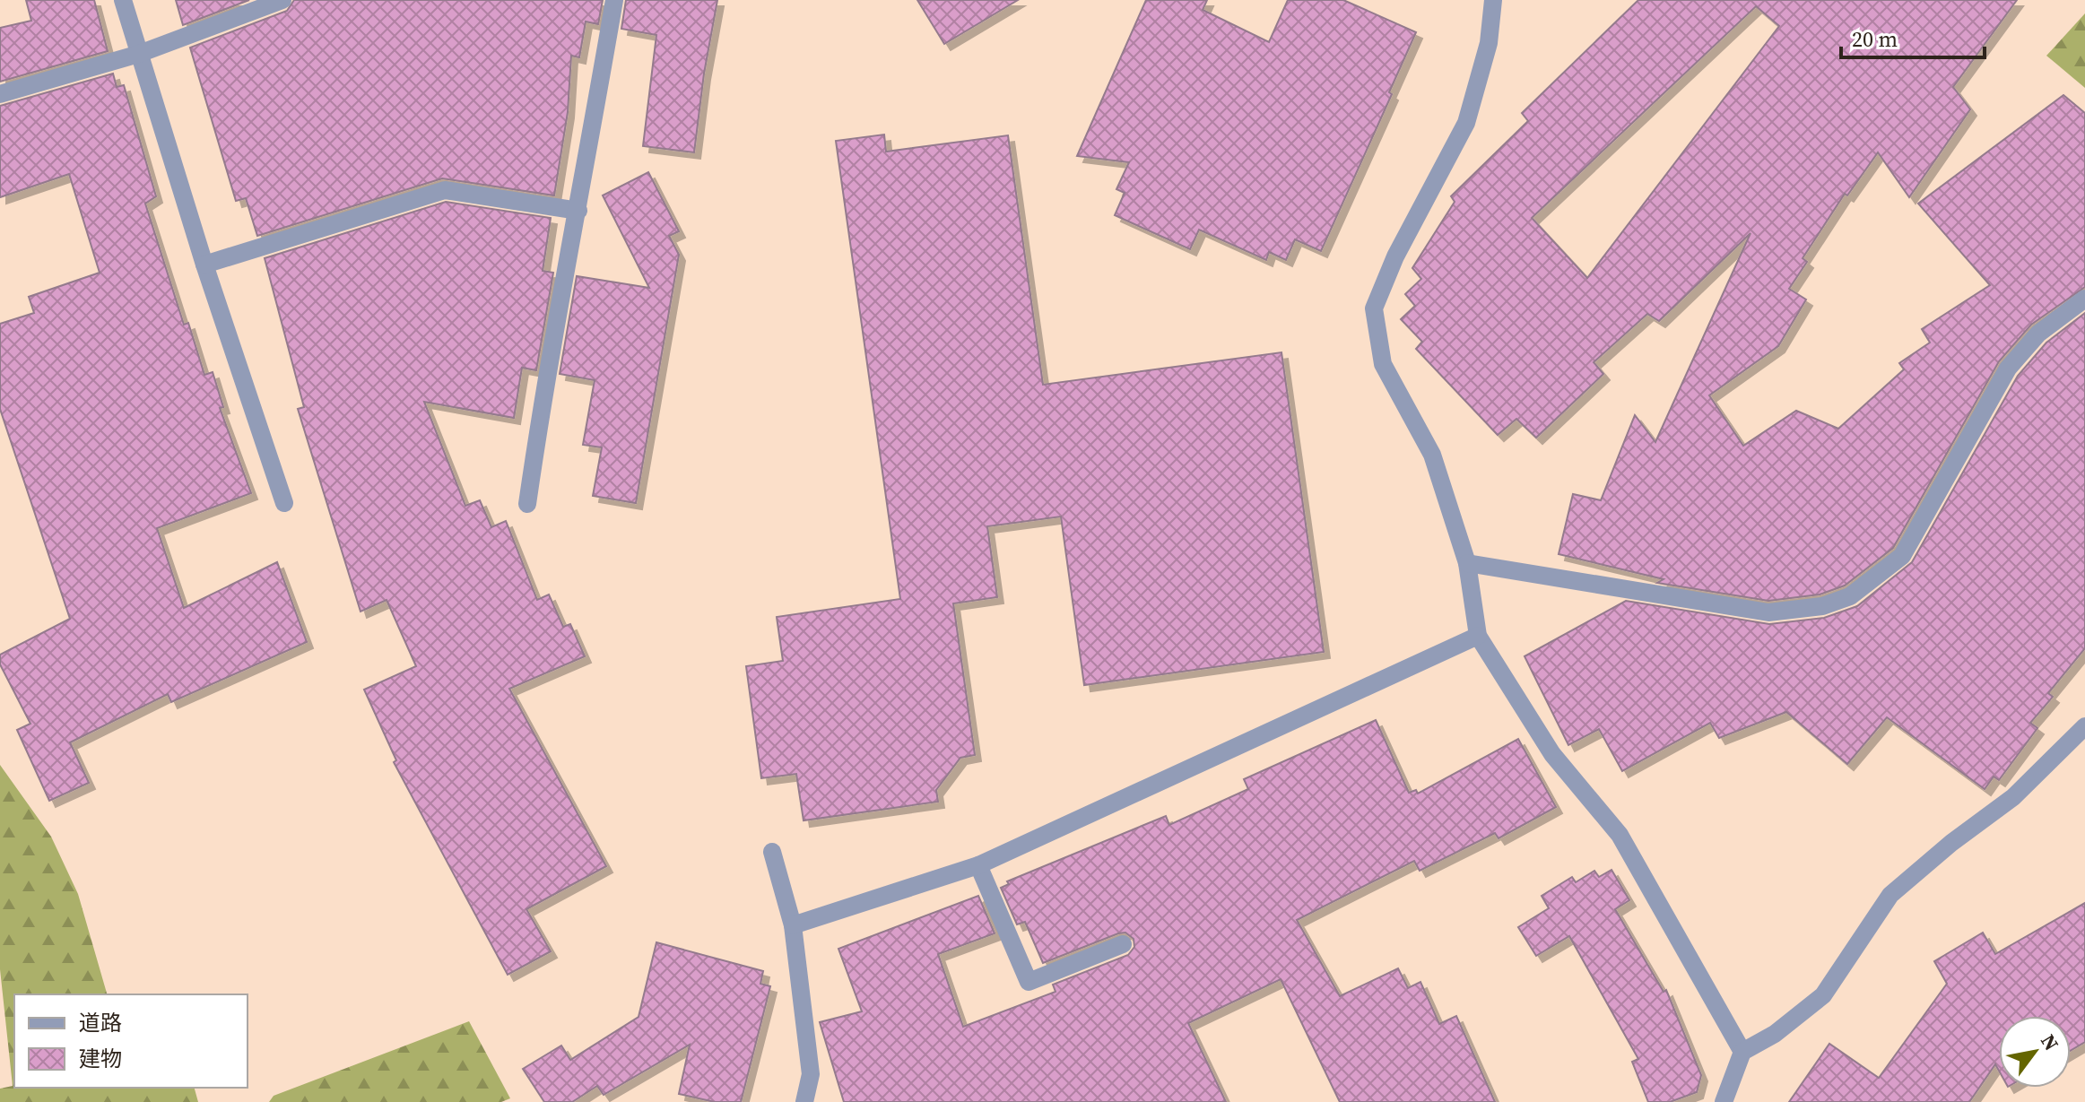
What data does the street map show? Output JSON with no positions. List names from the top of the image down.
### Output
{
  "legend": ["道路", "建物"],
  "scale_bar": "20 m",
  "north": "top right"
}
